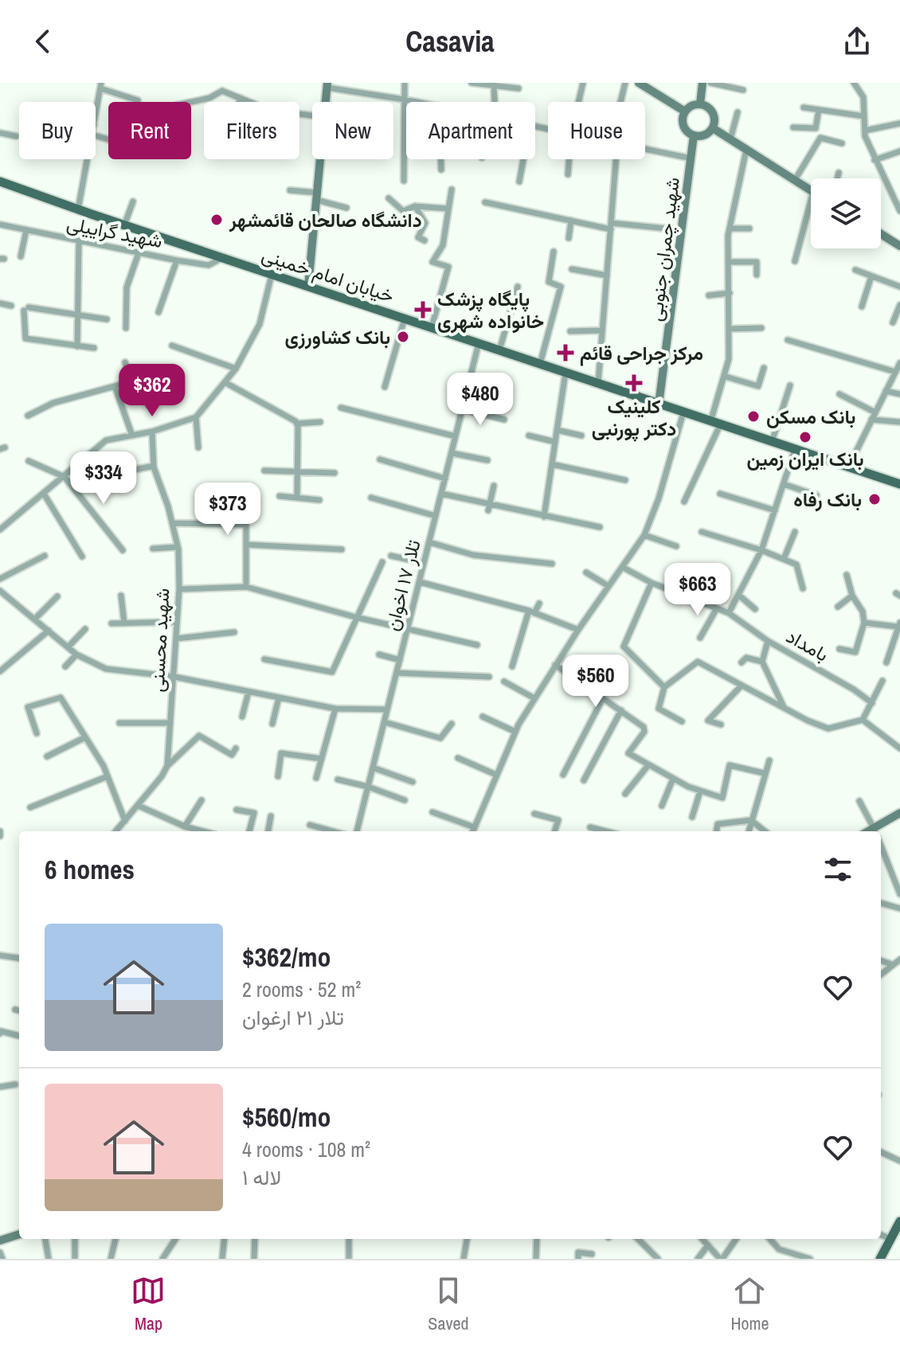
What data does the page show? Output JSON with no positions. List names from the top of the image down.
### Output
{
  "streets": {
    "main road": ["شهید چمران جنوبی", "خیابان امام خمینی"],
    "street": [
      "شهید گراییلی",
      "تلار ۱۷ اخوان",
      "شهید محسنی",
      "بامداد"
    ]
  },
  "crossings": [
    ["شهید گراییلی", "خیابان امام خمینی"],
    ["شهید چمران جنوبی", "خیابان امام خمینی"],
    ["خیابان امام خمینی", "تلار ۱۷ اخوان"]
  ],
  "places": {
    "other": [
      "دانشگاه صالحان قائمشهر",
      "بانک کشاورزی",
      "بانک مسکن",
      "بانک ایران زمین",
      "بانک رفاه"
    ],
    "health": ["پایگاه پزشک خانواده شهری", "مرکز جراحی قائم", "کلینیک دکتر پورنبی"]
  },
  "page": {
    "header": "Casavia",
    "chip": [
      "Buy",
      "Rent",
      "Filters",
      "New",
      "Apartment",
      "House"
    ],
    "price": [
      "$362",
      "$480",
      "$334",
      "$373",
      "$663",
      "$560"
    ],
    "heading": "6 homes",
    "list": [
      {
        "name": "$362/mo",
        "note": "2 rooms · 52 m² · تلار ۲۱ ارغوان"
      },
      {
        "name": "$560/mo",
        "note": "4 rooms · 108 m² · لاله ۱"
      }
    ],
    "tabs": ["Map", "Saved", "Home"]
  }
}
